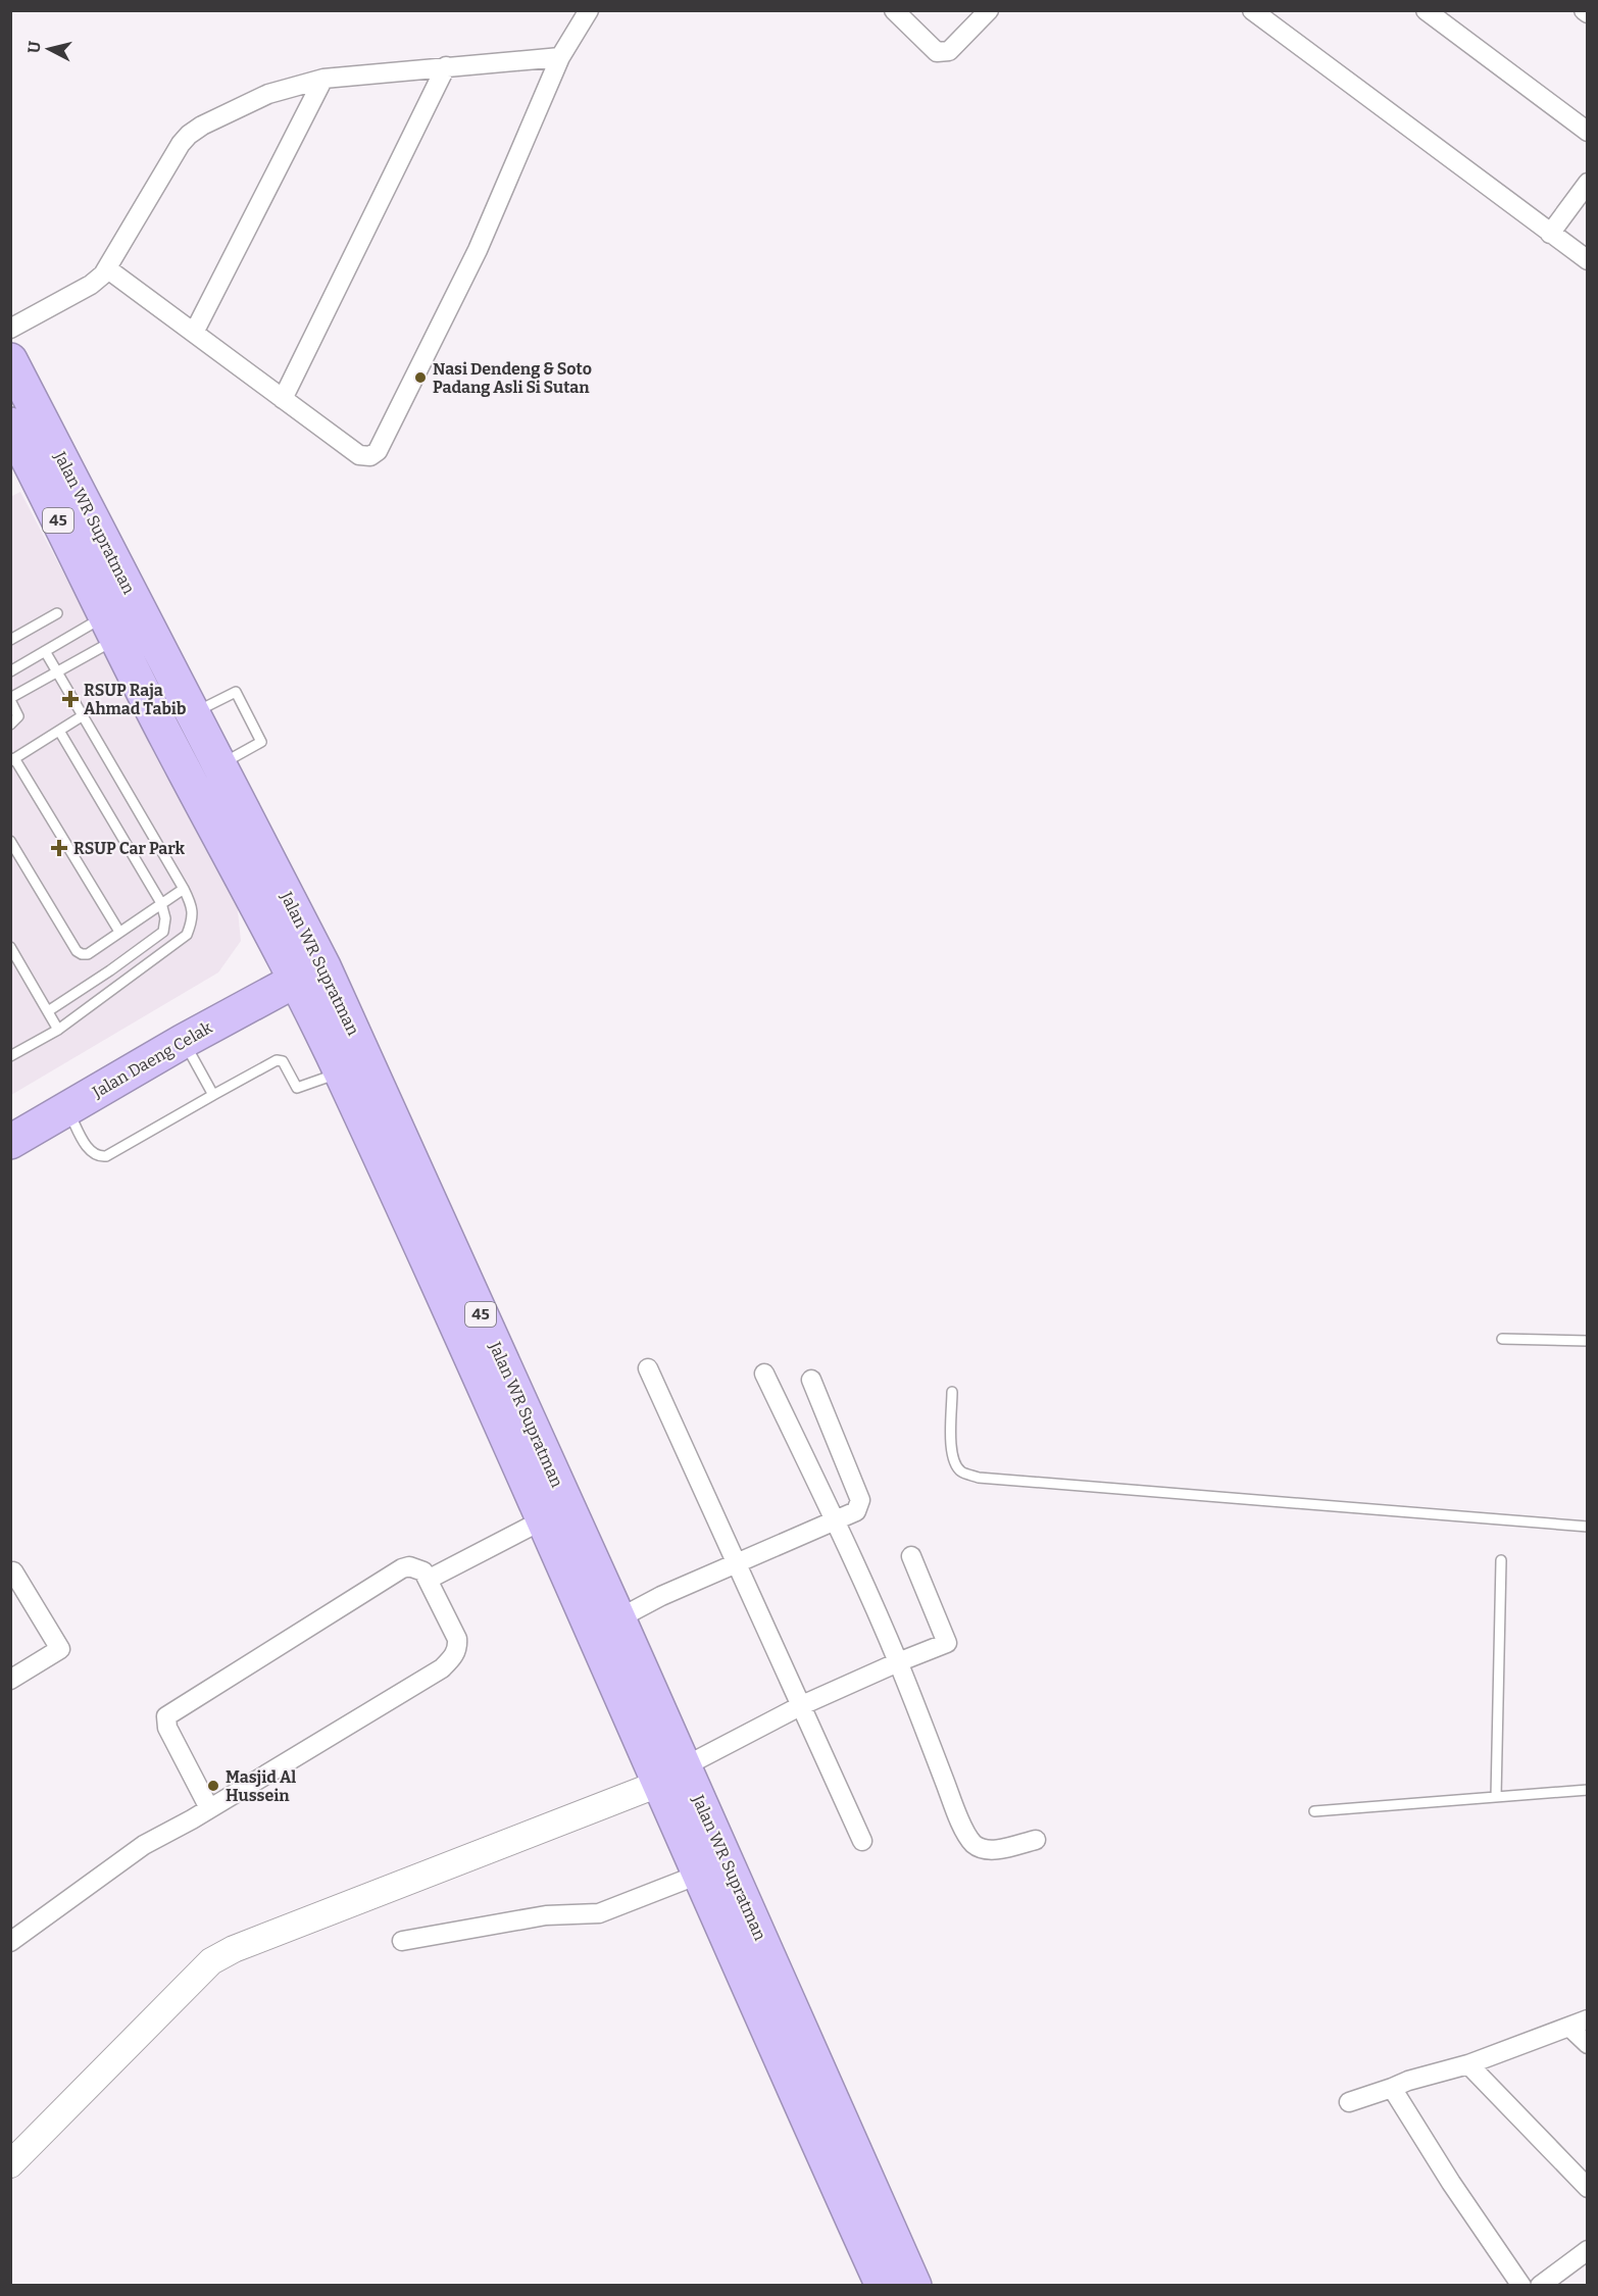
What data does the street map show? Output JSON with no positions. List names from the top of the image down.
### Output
{
  "streets": {
    "highway": ["45", "Jalan WR Supratman", "Jalan Daeng Celak"]
  },
  "crossings": [
    ["Jalan WR Supratman", "Jalan Daeng Celak"]
  ],
  "places": {
    "other": ["Nasi Dendeng & Soto Padang Asli Si Sutan", "Masjid Al Hussein"],
    "health": ["RSUP Raja Ahmad Tabib", "RSUP Car Park"]
  },
  "north": "left"
}
